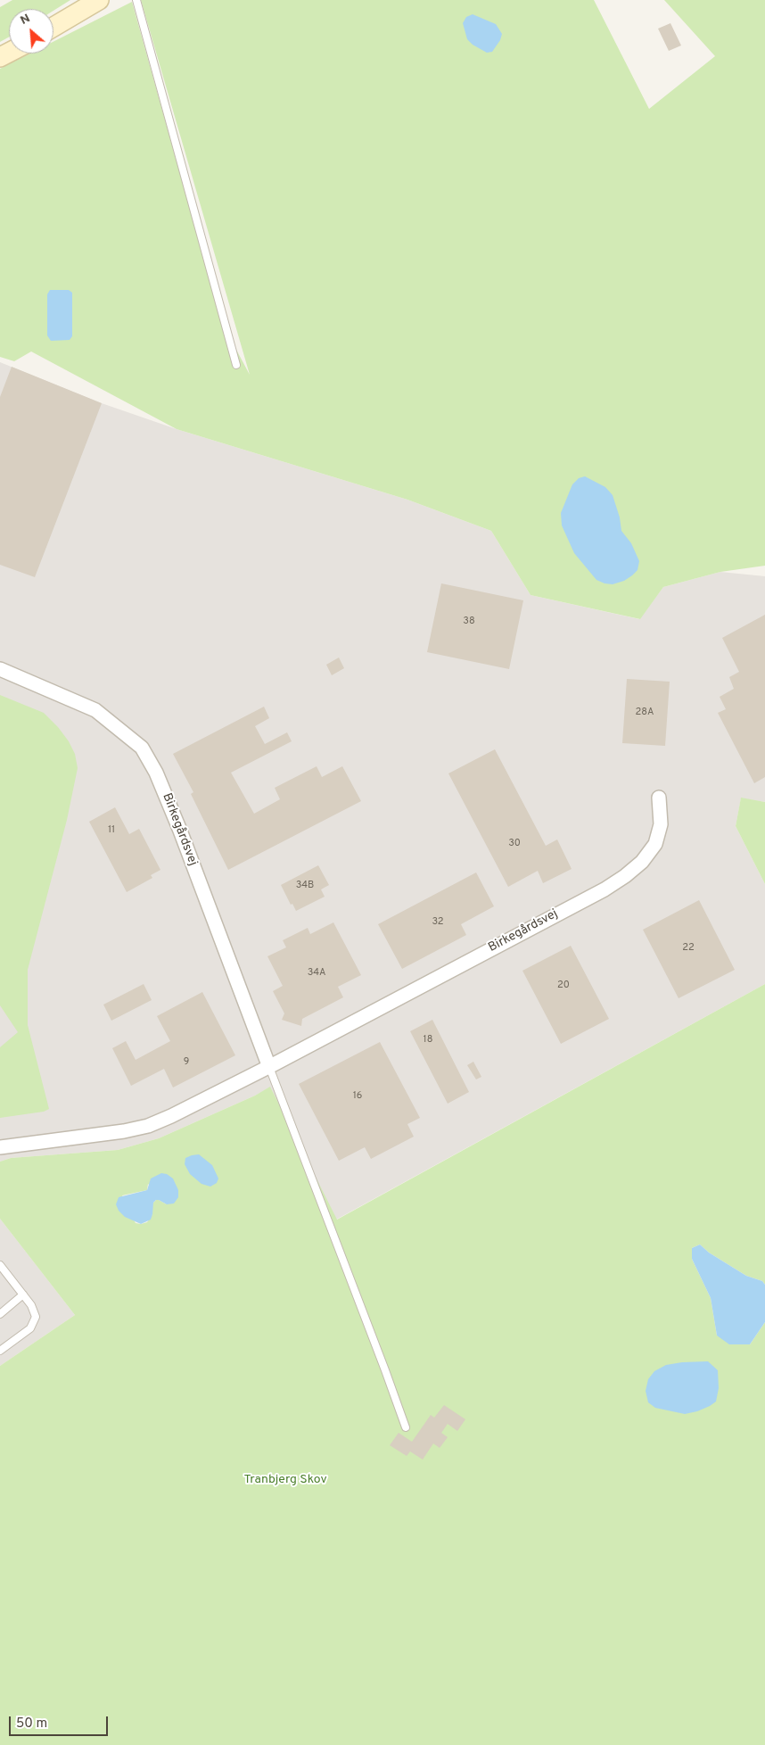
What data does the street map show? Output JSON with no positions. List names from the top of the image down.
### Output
{
  "streets": {
    "street": ["Birkegårdsvej"]
  },
  "parks": ["Tranbjerg Skov"],
  "house_numbers": [
    "38",
    "28A",
    "11",
    "30",
    "34B",
    "32",
    "22",
    "34A",
    "20",
    "18",
    "9",
    "16"
  ],
  "scale_bar": "50 m",
  "north": "top left"
}
